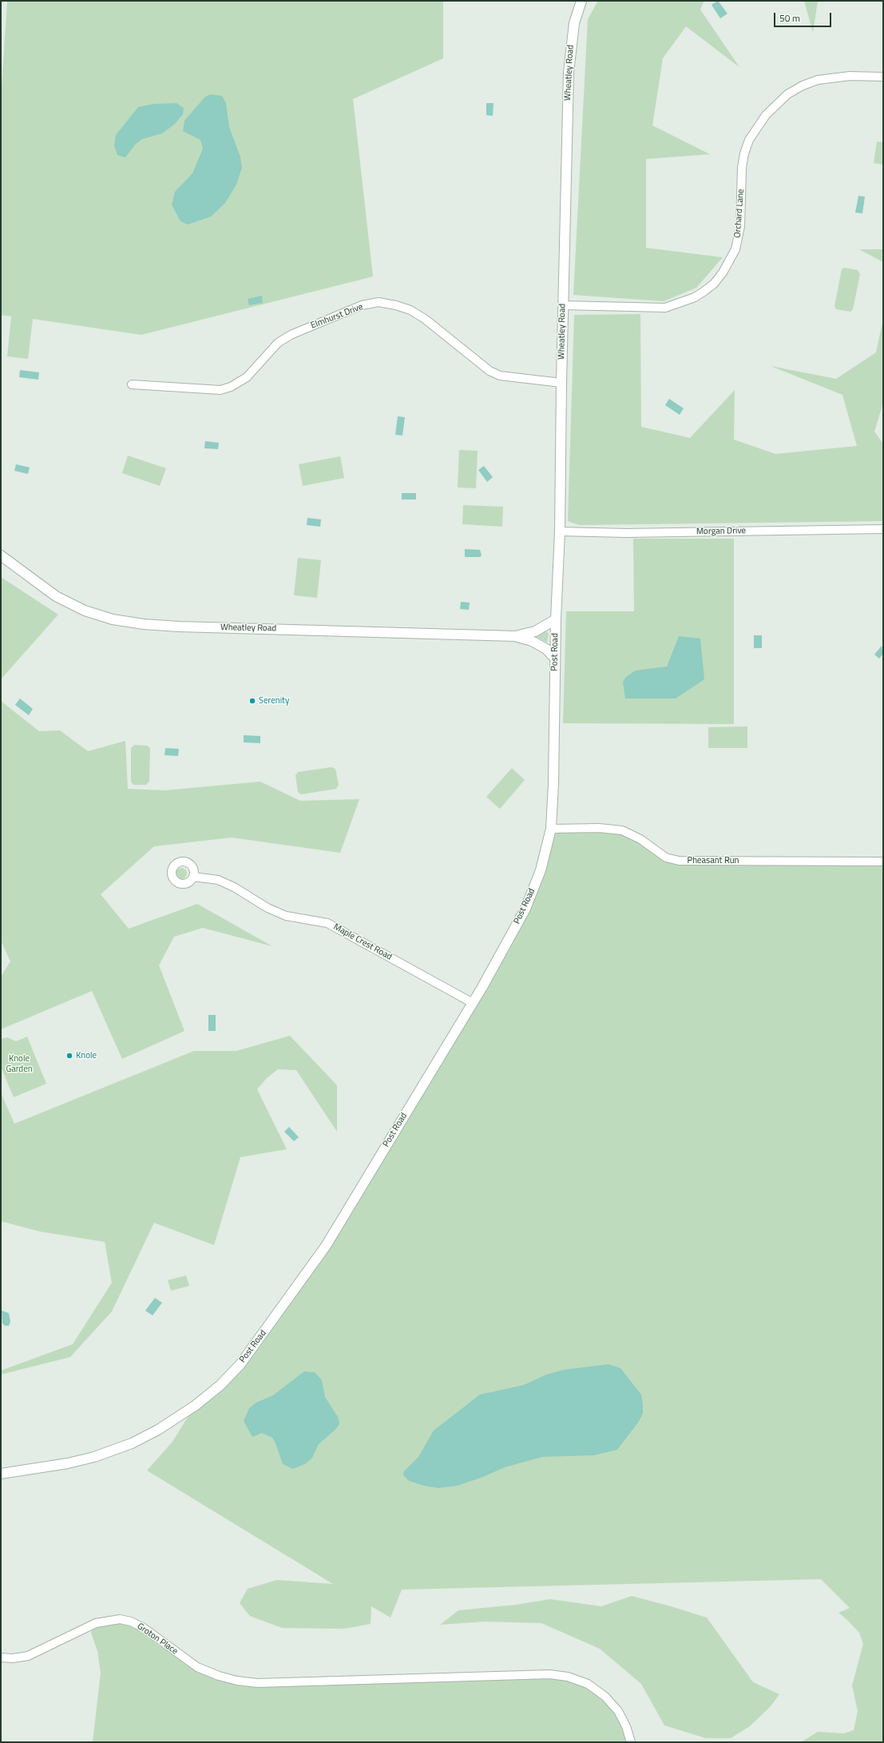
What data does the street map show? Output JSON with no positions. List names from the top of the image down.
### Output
{
  "streets": {
    "main road": ["Wheatley Road", "Post Road"],
    "street": [
      "Orchard Lane",
      "Elmhurst Drive",
      "Morgan Drive",
      "Pheasant Run",
      "Maple Crest Road",
      "Groton Place"
    ]
  },
  "crossings": [
    ["Wheatley Road", "Orchard Lane"],
    ["Wheatley Road", "Elmhurst Drive"],
    ["Wheatley Road", "Morgan Drive"],
    ["Wheatley Road", "Post Road"],
    ["Post Road", "Pheasant Run"],
    ["Post Road", "Maple Crest Road"]
  ],
  "parks": ["Knole Garden"],
  "places": ["Serenity", "Knole"],
  "scale_bar": "50 m"
}
